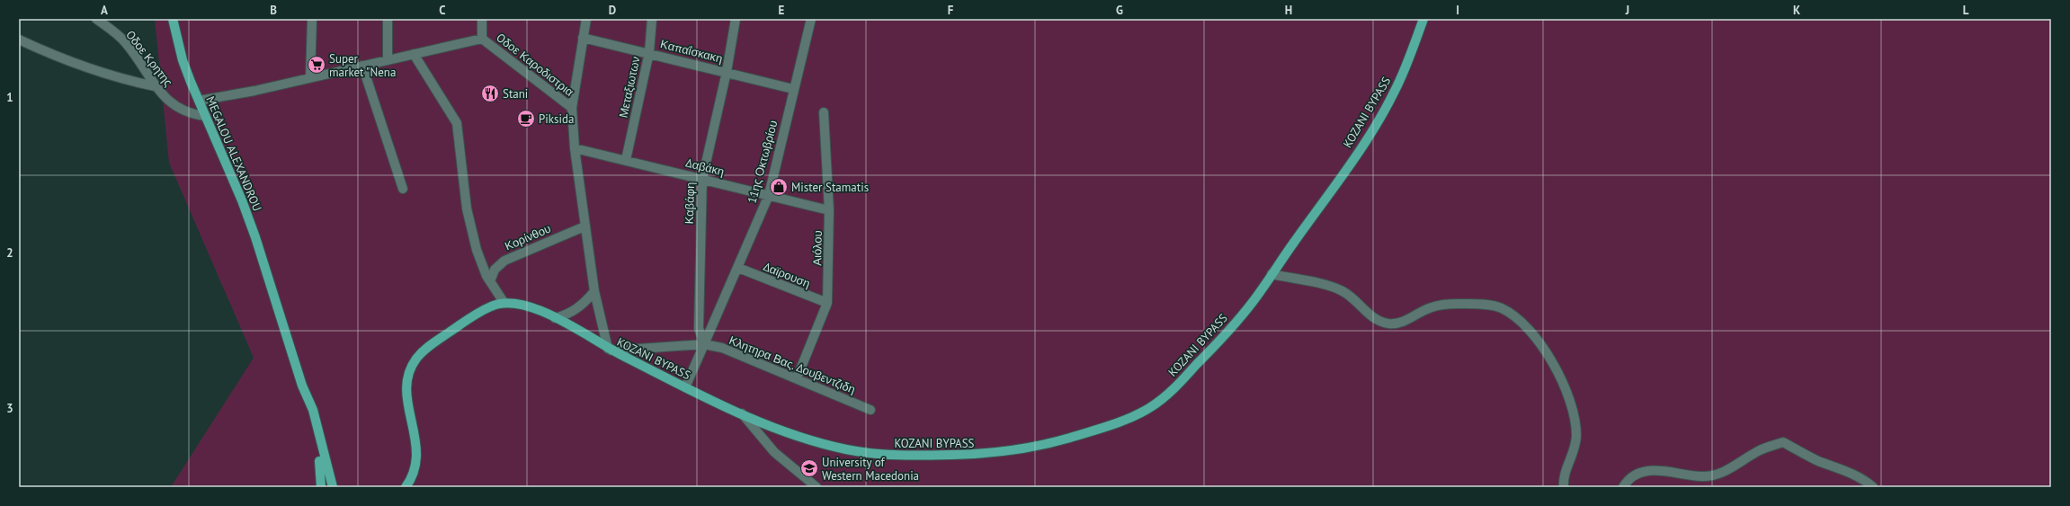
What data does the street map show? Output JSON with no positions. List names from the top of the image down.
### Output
{
  "streets": {
    "main road": ["KOZANI BYPASS", "MEGALOU ALEXANDROU"],
    "street": [
      "Καπαΐσκακη",
      "Oδοε Κρητης",
      "Oδοε Καροδιστρια",
      "Μεταξιωτων",
      "11ης Οκτωβρίου",
      "Δαβάκη",
      "Καβάφη",
      "Κορίνθου",
      "Αιόλου",
      "Δαϊρουση",
      "Κλητηρα Βας. Δουβεντζιδη"
    ]
  },
  "crossings": [
    ["Καπαΐσκακη", "Μεταξιωτων"],
    ["Καπαΐσκακη", "11ης Οκτωβρίου"],
    ["Καπαΐσκακη", "Καβάφη"],
    ["Oδοε Κρητης", "MEGALOU ALEXANDROU"],
    ["Oδοε Καροδιστρια", "KOZANI BYPASS"],
    ["Oδοε Καροδιστρια", "MEGALOU ALEXANDROU"],
    ["Oδοε Καροδιστρια", "Δαβάκη"],
    ["Oδοε Καροδιστρια", "Κορίνθου"],
    ["Oδοε Καροδιστρια", "Κλητηρα Βας. Δουβεντζιδη"],
    ["Μεταξιωτων", "Δαβάκη"],
    ["KOZANI BYPASS", "Κλητηρα Βας. Δουβεντζιδη"],
    ["11ης Οκτωβρίου", "Δαβάκη"],
    ["11ης Οκτωβρίου", "Καβάφη"],
    ["11ης Οκτωβρίου", "Δαϊρουση"],
    ["11ης Οκτωβρίου", "Κλητηρα Βας. Δουβεντζιδη"],
    ["Δαβάκη", "Καβάφη"],
    ["Δαβάκη", "Αιόλου"],
    ["Καβάφη", "Κλητηρα Βας. Δουβεντζιδη"],
    ["Αιόλου", "Δαϊρουση"],
    ["Αιόλου", "Κλητηρα Βας. Δουβεντζιδη"]
  ],
  "places": {
    "supermarket": ["Super market \"Nena"],
    "restaurant": ["Stani"],
    "cafe": ["Piksida"],
    "shop": ["Mister Stamatis"],
    "school or university": ["University of Western Macedonia"]
  },
  "grid": {
    "columns": [
      "A",
      "B",
      "C",
      "D",
      "E",
      "F",
      "G",
      "H",
      "I",
      "J",
      "K",
      "L"
    ],
    "rows": ["1", "2", "3"]
  }
}
